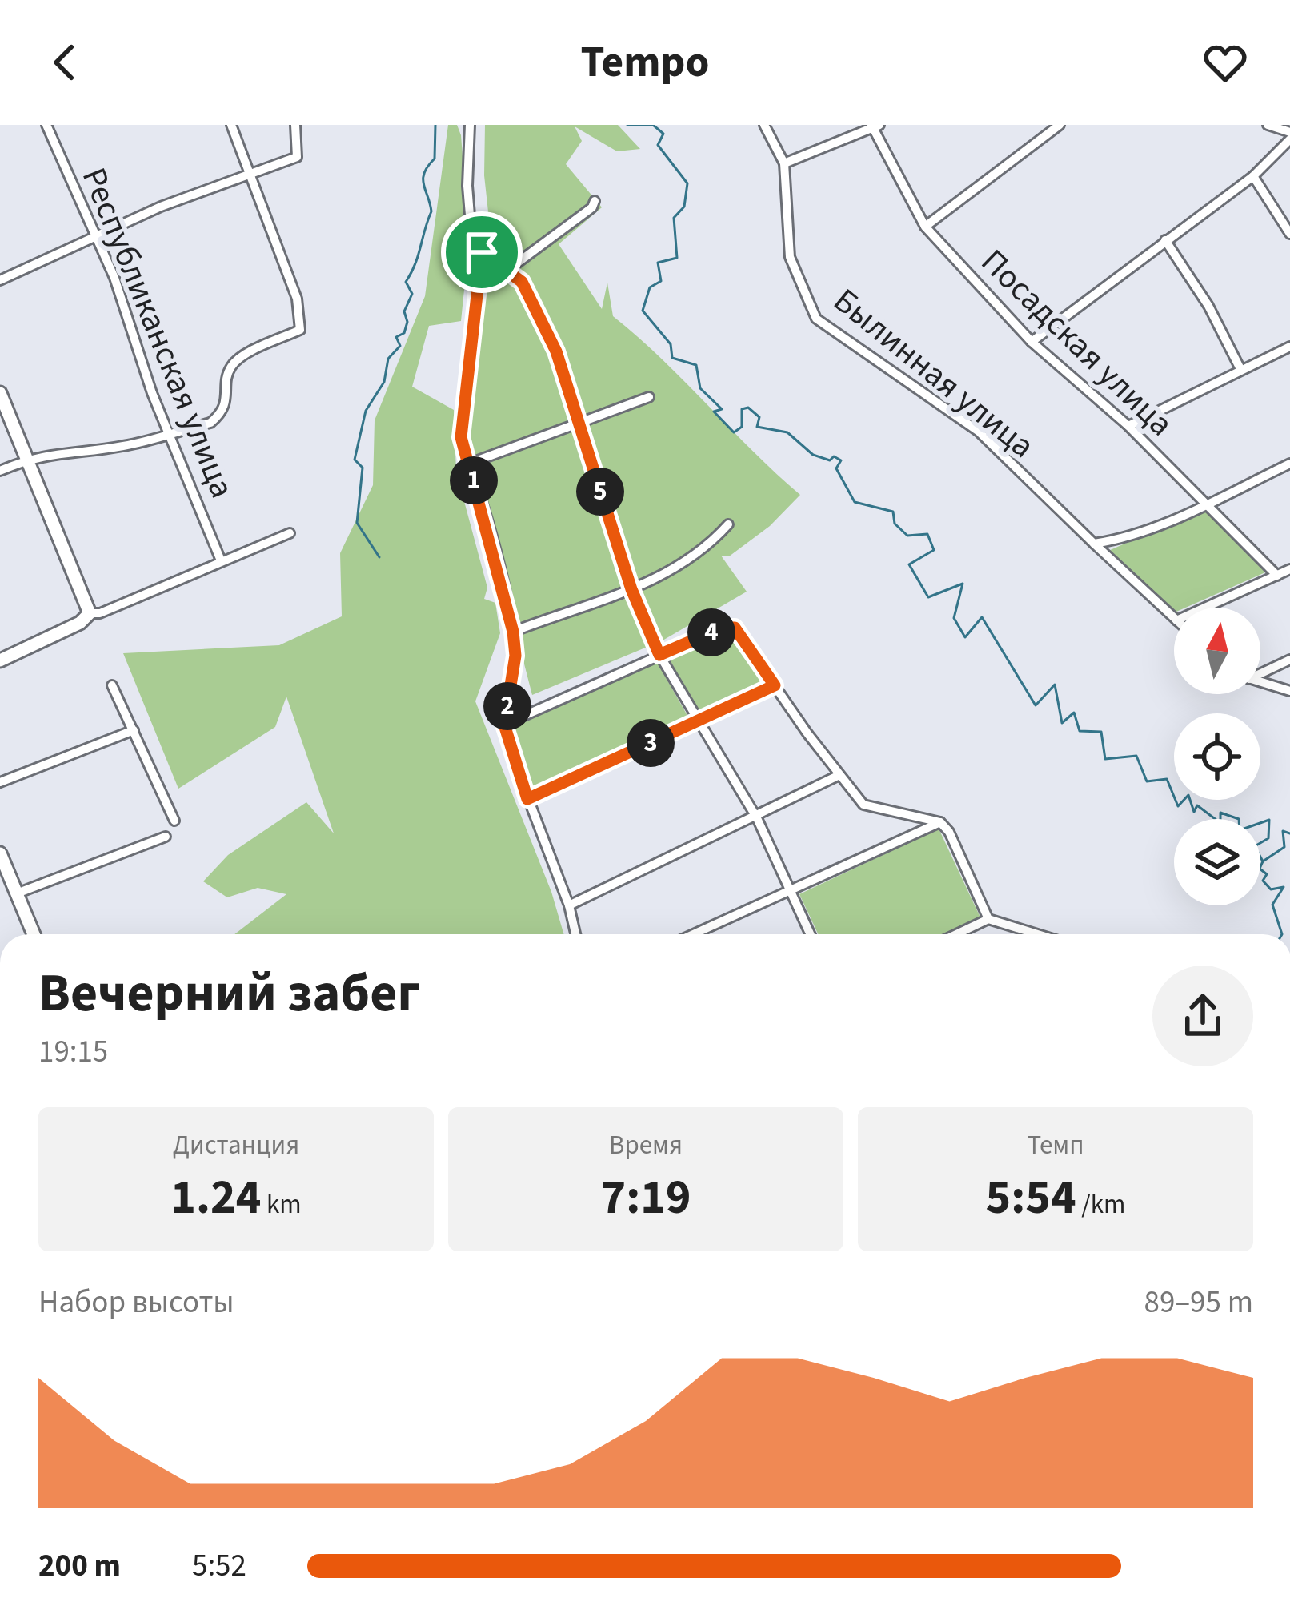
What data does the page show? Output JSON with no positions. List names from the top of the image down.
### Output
{
  "streets": {
    "street": ["Республиканская улица", "Посадская улица", "Былинная улица"]
  },
  "north": "top",
  "page": {
    "header": "Tempo",
    "pins": [
      "1",
      "5",
      "4",
      "2",
      "3"
    ],
    "heading": ["Вечерний забег", "19:15"],
    "stats": [
      ["Дистанция", "1.24 km"],
      ["Время", "7:19"],
      ["Темп", "5:54 /km"]
    ],
    "chart": ["Набор высоты", "89–95 m"],
    "list": [
      {
        "name": "200 m",
        "note": "5:52"
      }
    ]
  }
}
